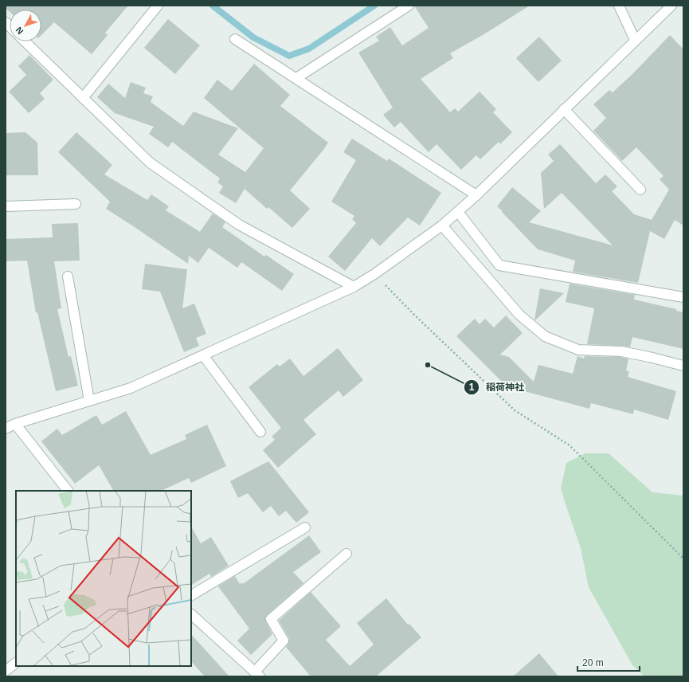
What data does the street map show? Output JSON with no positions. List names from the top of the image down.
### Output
{
  "places": ["稲荷神社"],
  "scale_bar": "20 m",
  "north": "bottom left"
}
